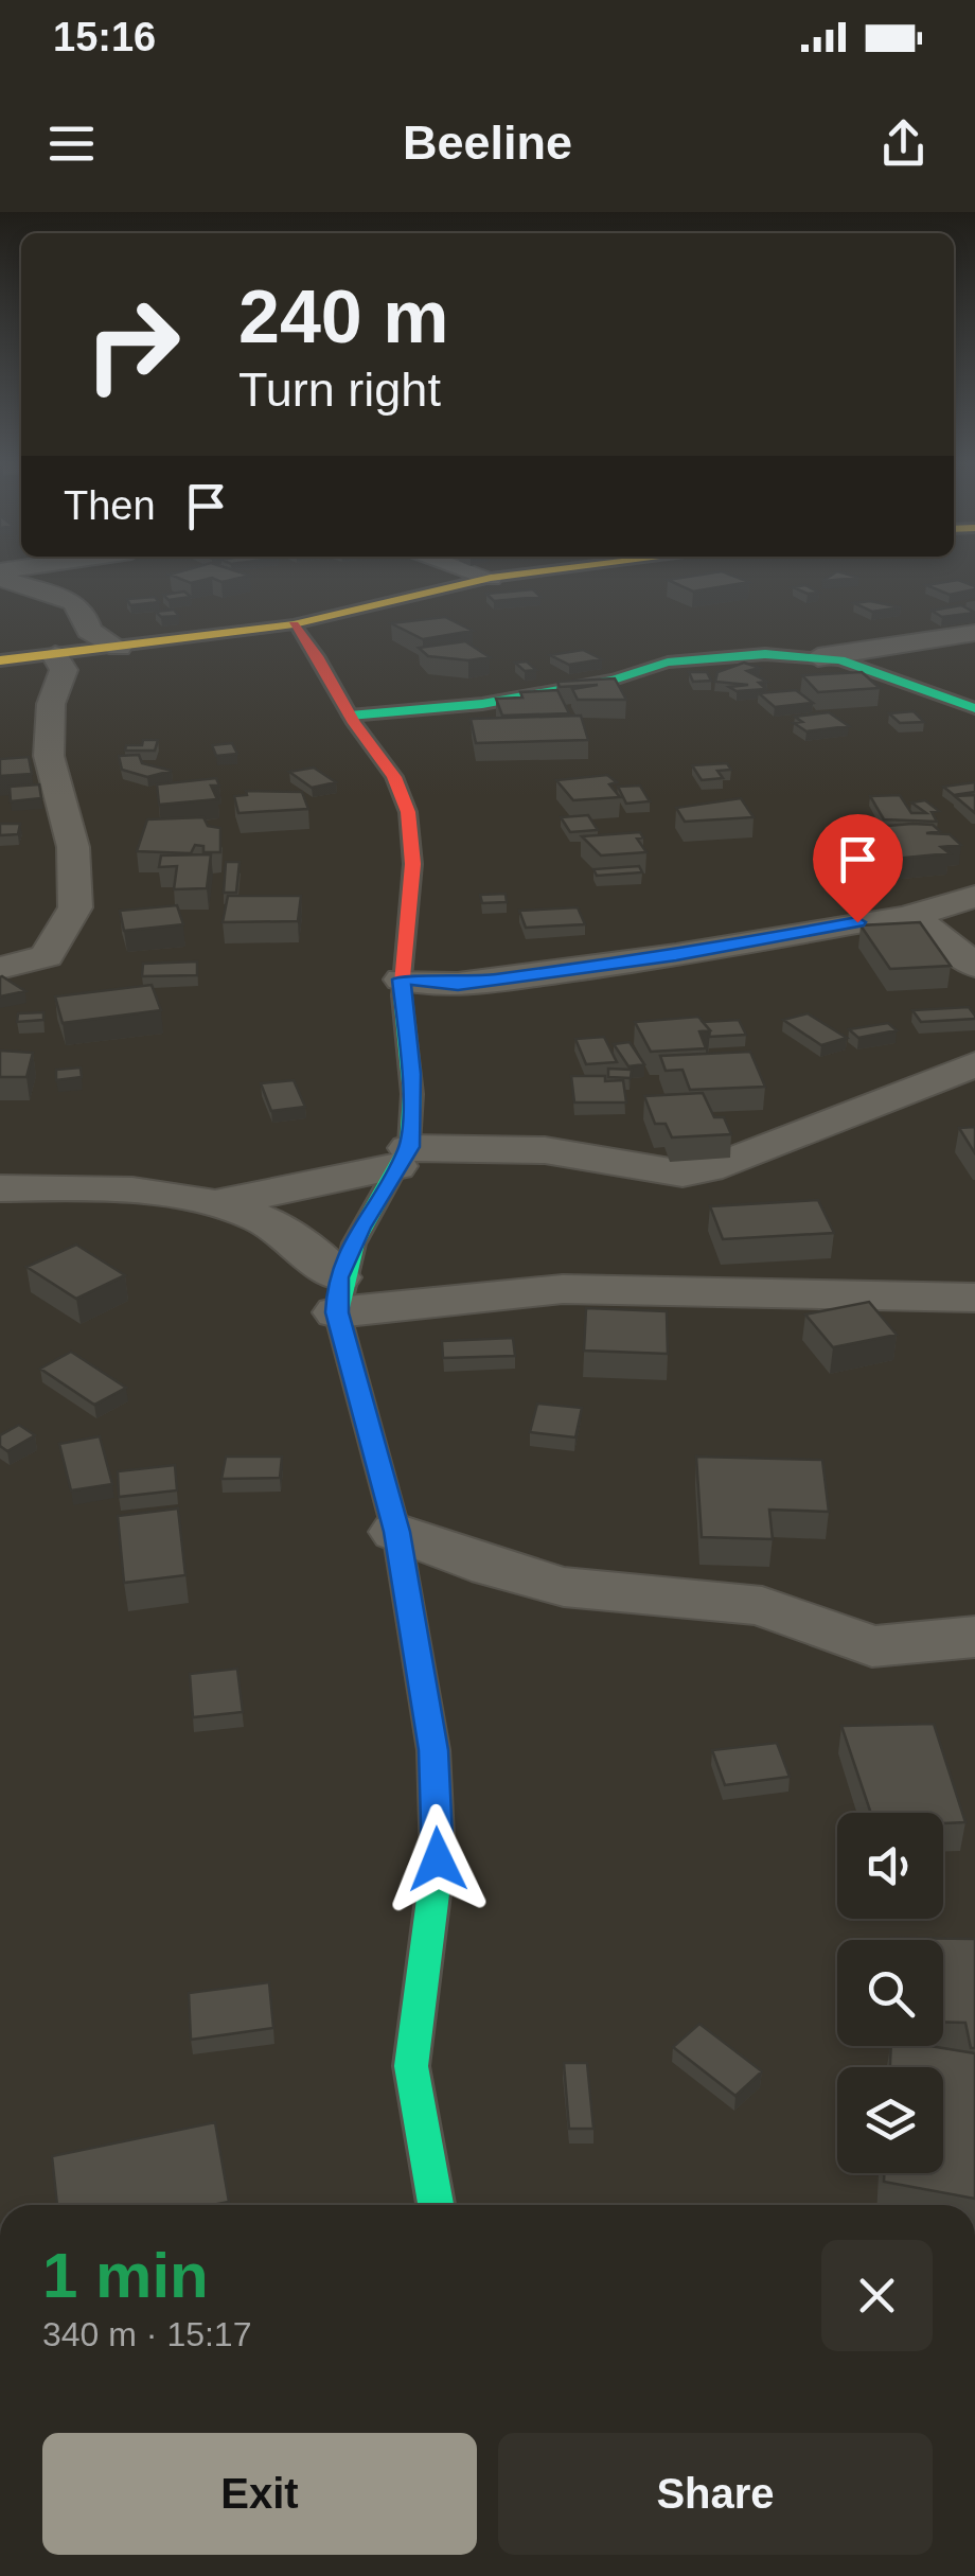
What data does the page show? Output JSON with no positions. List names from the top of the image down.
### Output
{
  "page": {
    "status": "15:16",
    "header": "Beeline",
    "turn": ["240 m", "Turn right"],
    "then": "Then",
    "heading": ["1 min", "340 m · 15:17"],
    "buttons": ["Exit", "Share"]
  }
}
